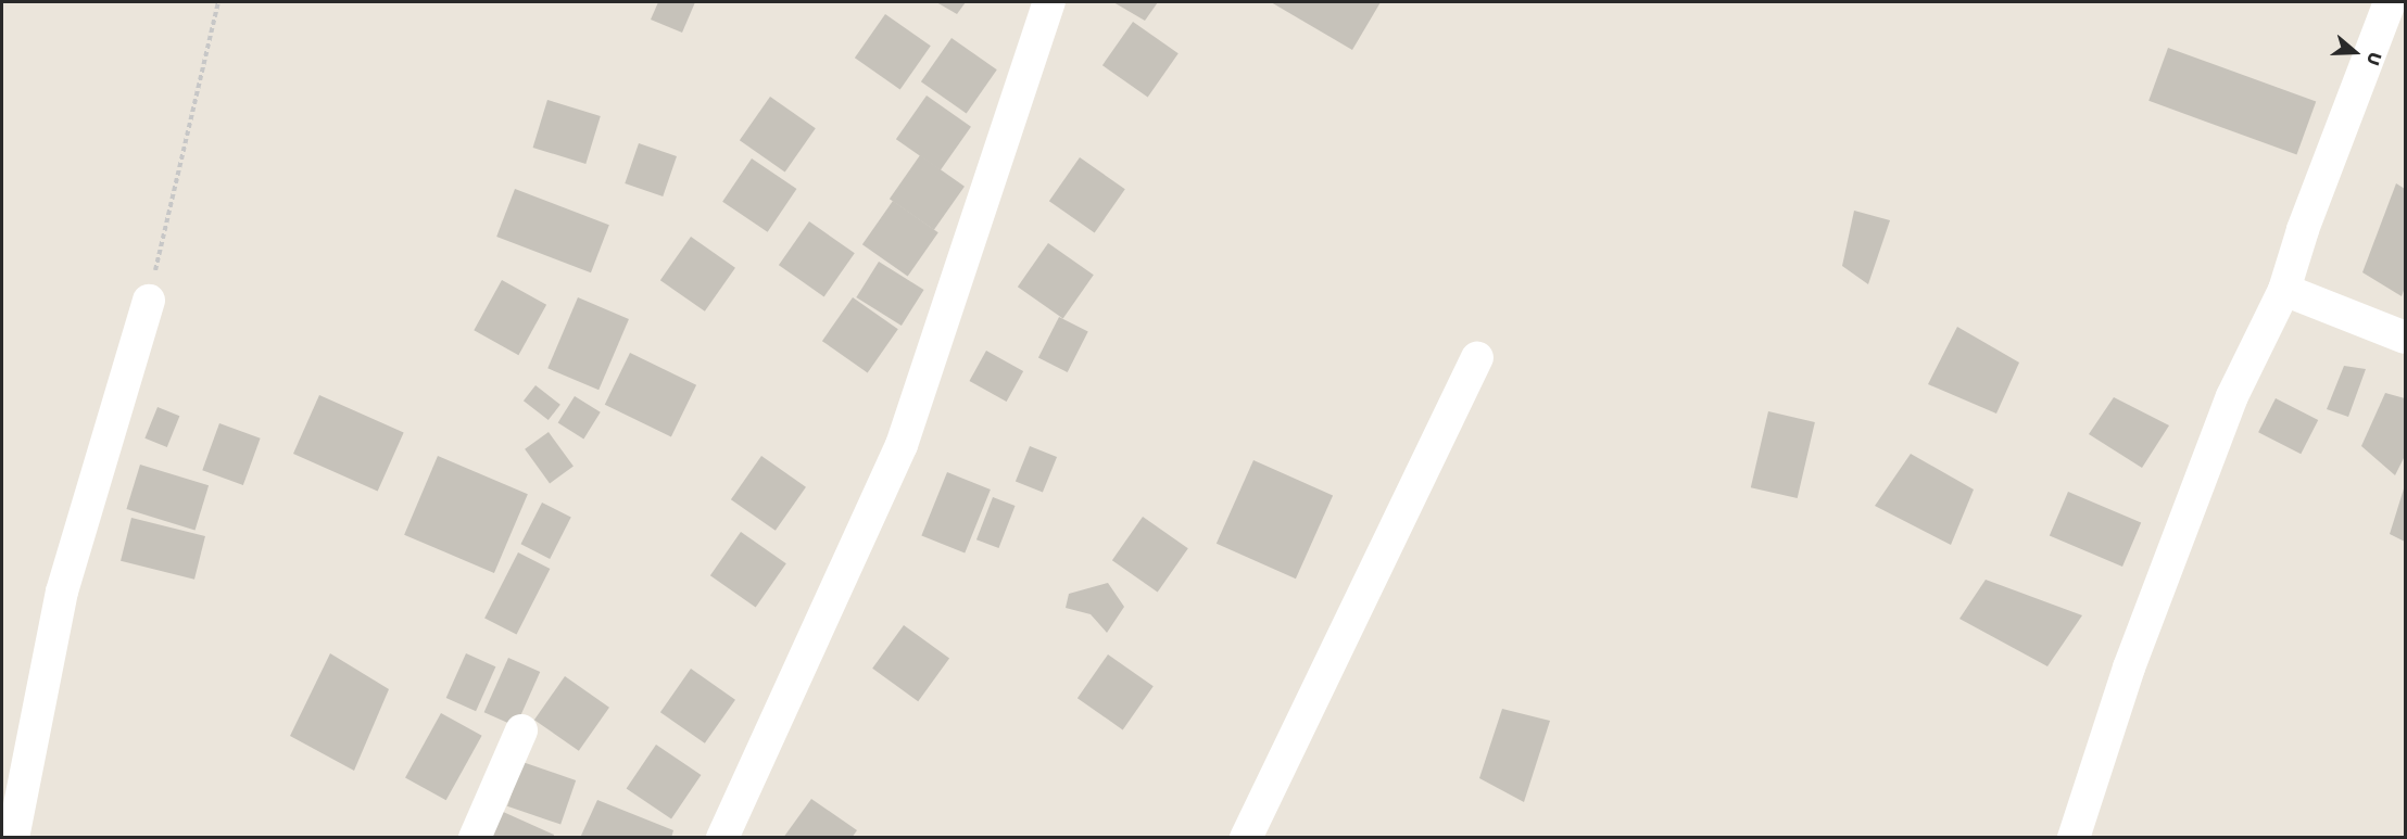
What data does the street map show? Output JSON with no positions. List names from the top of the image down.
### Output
{
  "north": "right"
}
